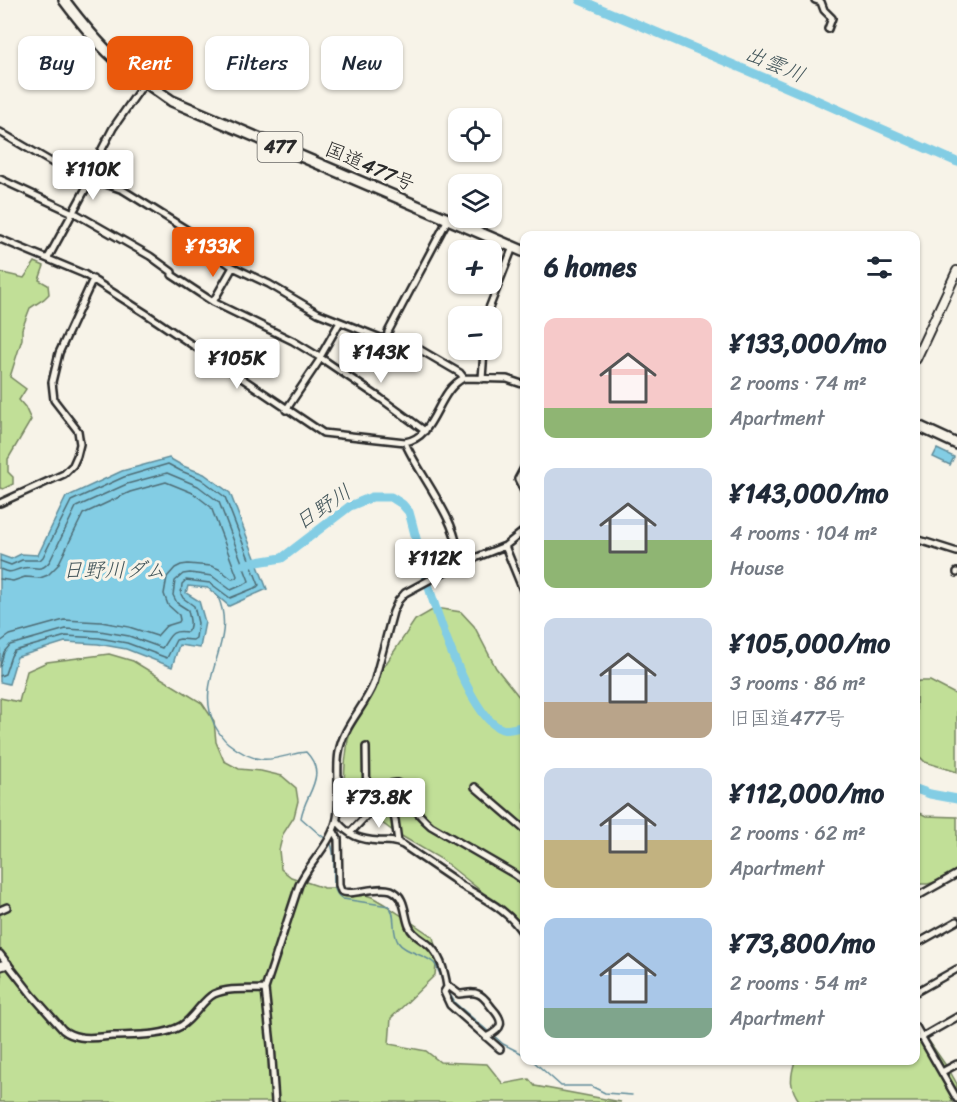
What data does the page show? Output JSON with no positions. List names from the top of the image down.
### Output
{
  "streets": {
    "highway": ["477", "国道477号"]
  },
  "water": ["出雲川", "日野川", "日野川ダム"],
  "page": {
    "chip": [
      "Buy",
      "Rent",
      "Filters",
      "New"
    ],
    "map_buttons": ["+", "−"],
    "price": [
      "¥110K",
      "¥133K",
      "¥143K",
      "¥105K",
      "¥112K",
      "¥73.8K"
    ],
    "heading": "6 homes",
    "list": [
      {
        "name": "¥133,000/mo",
        "note": "2 rooms · 74 m² · Apartment"
      },
      {
        "name": "¥143,000/mo",
        "note": "4 rooms · 104 m² · House"
      },
      {
        "name": "¥105,000/mo",
        "note": "3 rooms · 86 m² · 旧国道477号"
      },
      {
        "name": "¥112,000/mo",
        "note": "2 rooms · 62 m² · Apartment"
      },
      {
        "name": "¥73,800/mo",
        "note": "2 rooms · 54 m² · Apartment"
      }
    ]
  }
}
